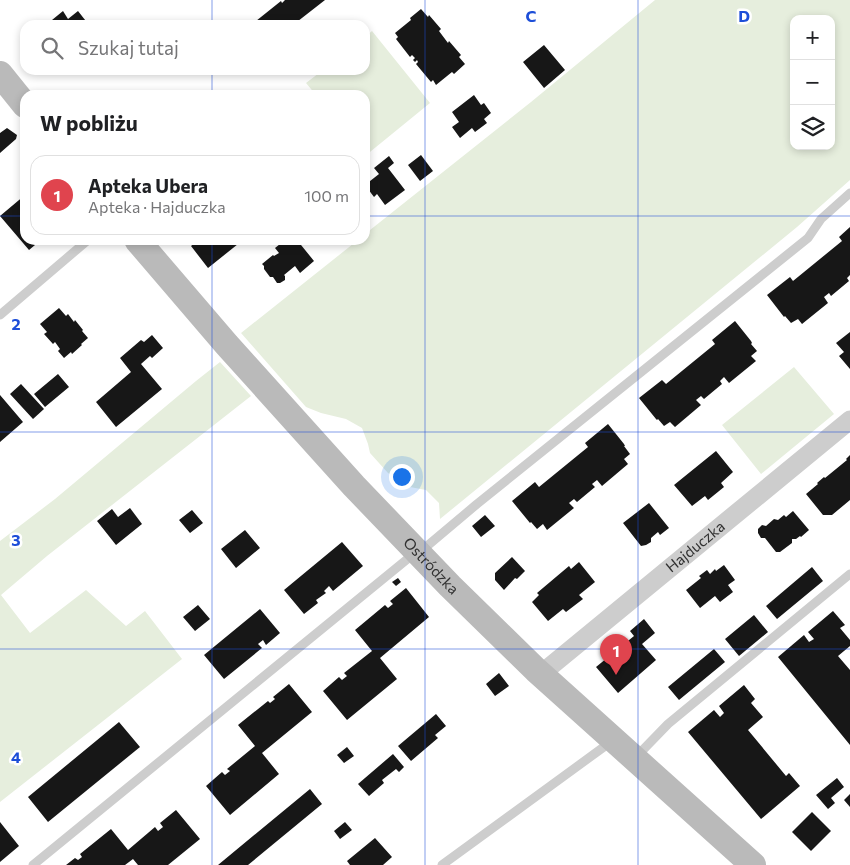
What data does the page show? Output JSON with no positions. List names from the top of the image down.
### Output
{
  "streets": {
    "street": ["Hajduczka", "Ostródzka"]
  },
  "crossings": [
    ["Hajduczka", "Ostródzka"]
  ],
  "page": {
    "map_buttons": ["+", "−"],
    "search": "Szukaj tutaj",
    "heading": "W pobliżu",
    "list": [
      {
        "mark": "1",
        "name": "Apteka Ubera",
        "note": "Apteka · Hajduczka",
        "value": "100 m"
      }
    ],
    "pins": "1"
  },
  "grid": {
    "columns": ["C", "D"],
    "rows": ["2", "3", "4"]
  }
}
